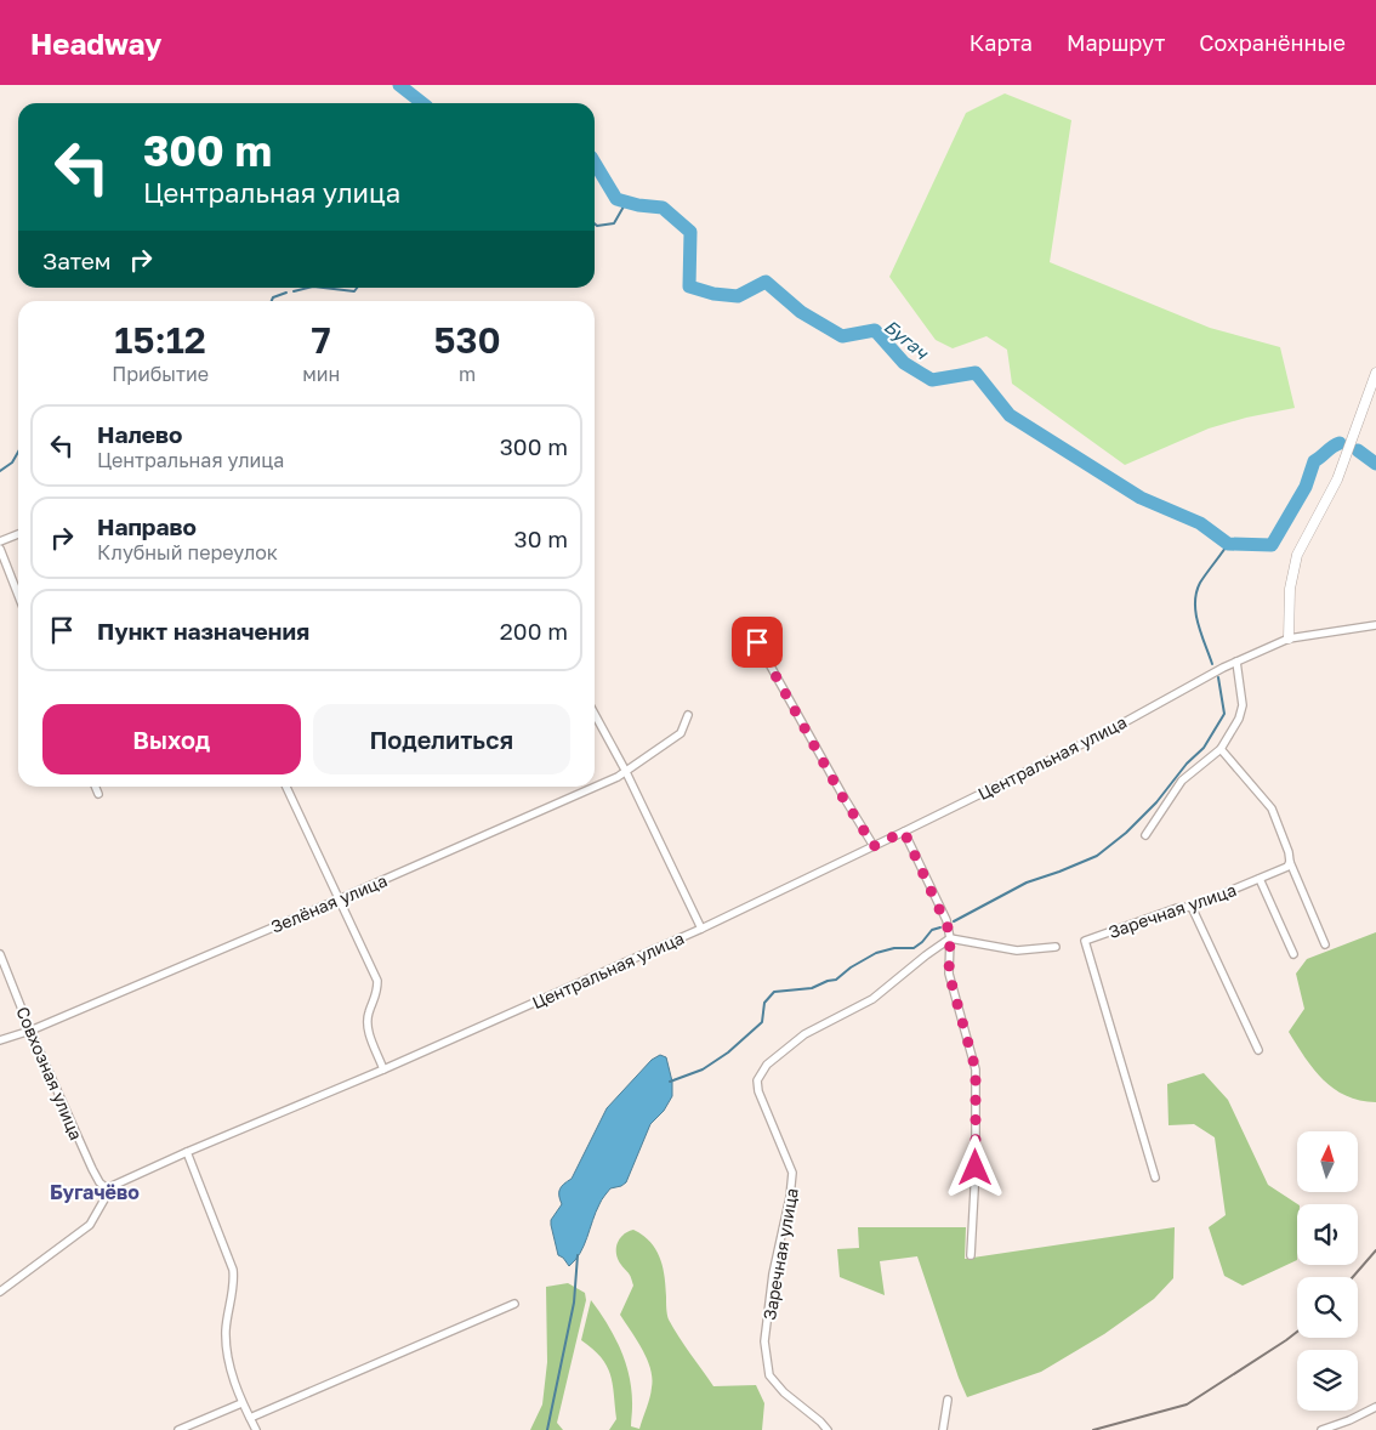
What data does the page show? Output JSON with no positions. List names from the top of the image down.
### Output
{
  "streets": {
    "street": [
      "Центральная улица",
      "Зелёная улица",
      "Заречная улица",
      "Совхозная улица"
    ]
  },
  "crossings": [
    ["Центральная улица", "Совхозная улица"],
    ["Зелёная улица", "Совхозная улица"]
  ],
  "districts": ["Бугачёво"],
  "water": ["Бугач"],
  "north": "top",
  "page": {
    "header": "Headway",
    "nav": ["Карта", "Маршрут", "Сохранённые"],
    "turn": ["300 m", "Центральная улица"],
    "then": "Затем",
    "eta": [
      "15:12",
      "Прибытие",
      "7",
      "мин",
      "530",
      "m"
    ],
    "list": [
      {
        "name": "Налево",
        "note": "Центральная улица",
        "value": "300 m"
      },
      {
        "name": "Направо",
        "note": "Клубный переулок",
        "value": "30 m"
      },
      {
        "name": "Пункт назначения",
        "value": "200 m"
      }
    ],
    "buttons": ["Выход", "Поделиться"]
  }
}
